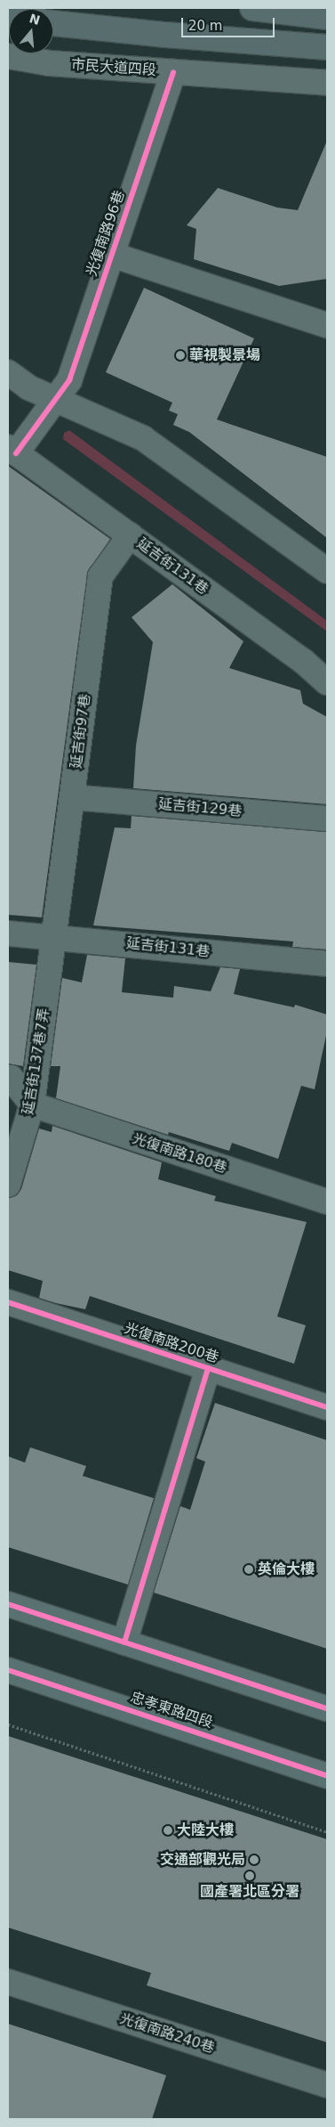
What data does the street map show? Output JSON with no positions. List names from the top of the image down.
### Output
{
  "streets": {
    "main road": ["忠孝東路四段"],
    "street": [
      "市民大道四段",
      "光復南路96巷",
      "延吉街131巷",
      "延吉街97巷",
      "延吉街129巷",
      "延吉街137巷7弄",
      "光復南路180巷",
      "光復南路200巷",
      "光復南路240巷"
    ]
  },
  "crossings": [
    ["市民大道四段", "光復南路96巷"],
    ["光復南路96巷", "延吉街131巷"],
    ["延吉街131巷", "延吉街97巷"],
    ["延吉街131巷", "延吉街137巷7弄"],
    ["延吉街97巷", "延吉街129巷"],
    ["延吉街97巷", "延吉街137巷7弄"],
    ["延吉街137巷7弄", "光復南路180巷"]
  ],
  "places": [
    "華視製景場",
    "英倫大樓",
    "大陸大樓",
    "交通部觀光局",
    "國產署北區分署"
  ],
  "scale_bar": "20 m",
  "north": "top"
}
